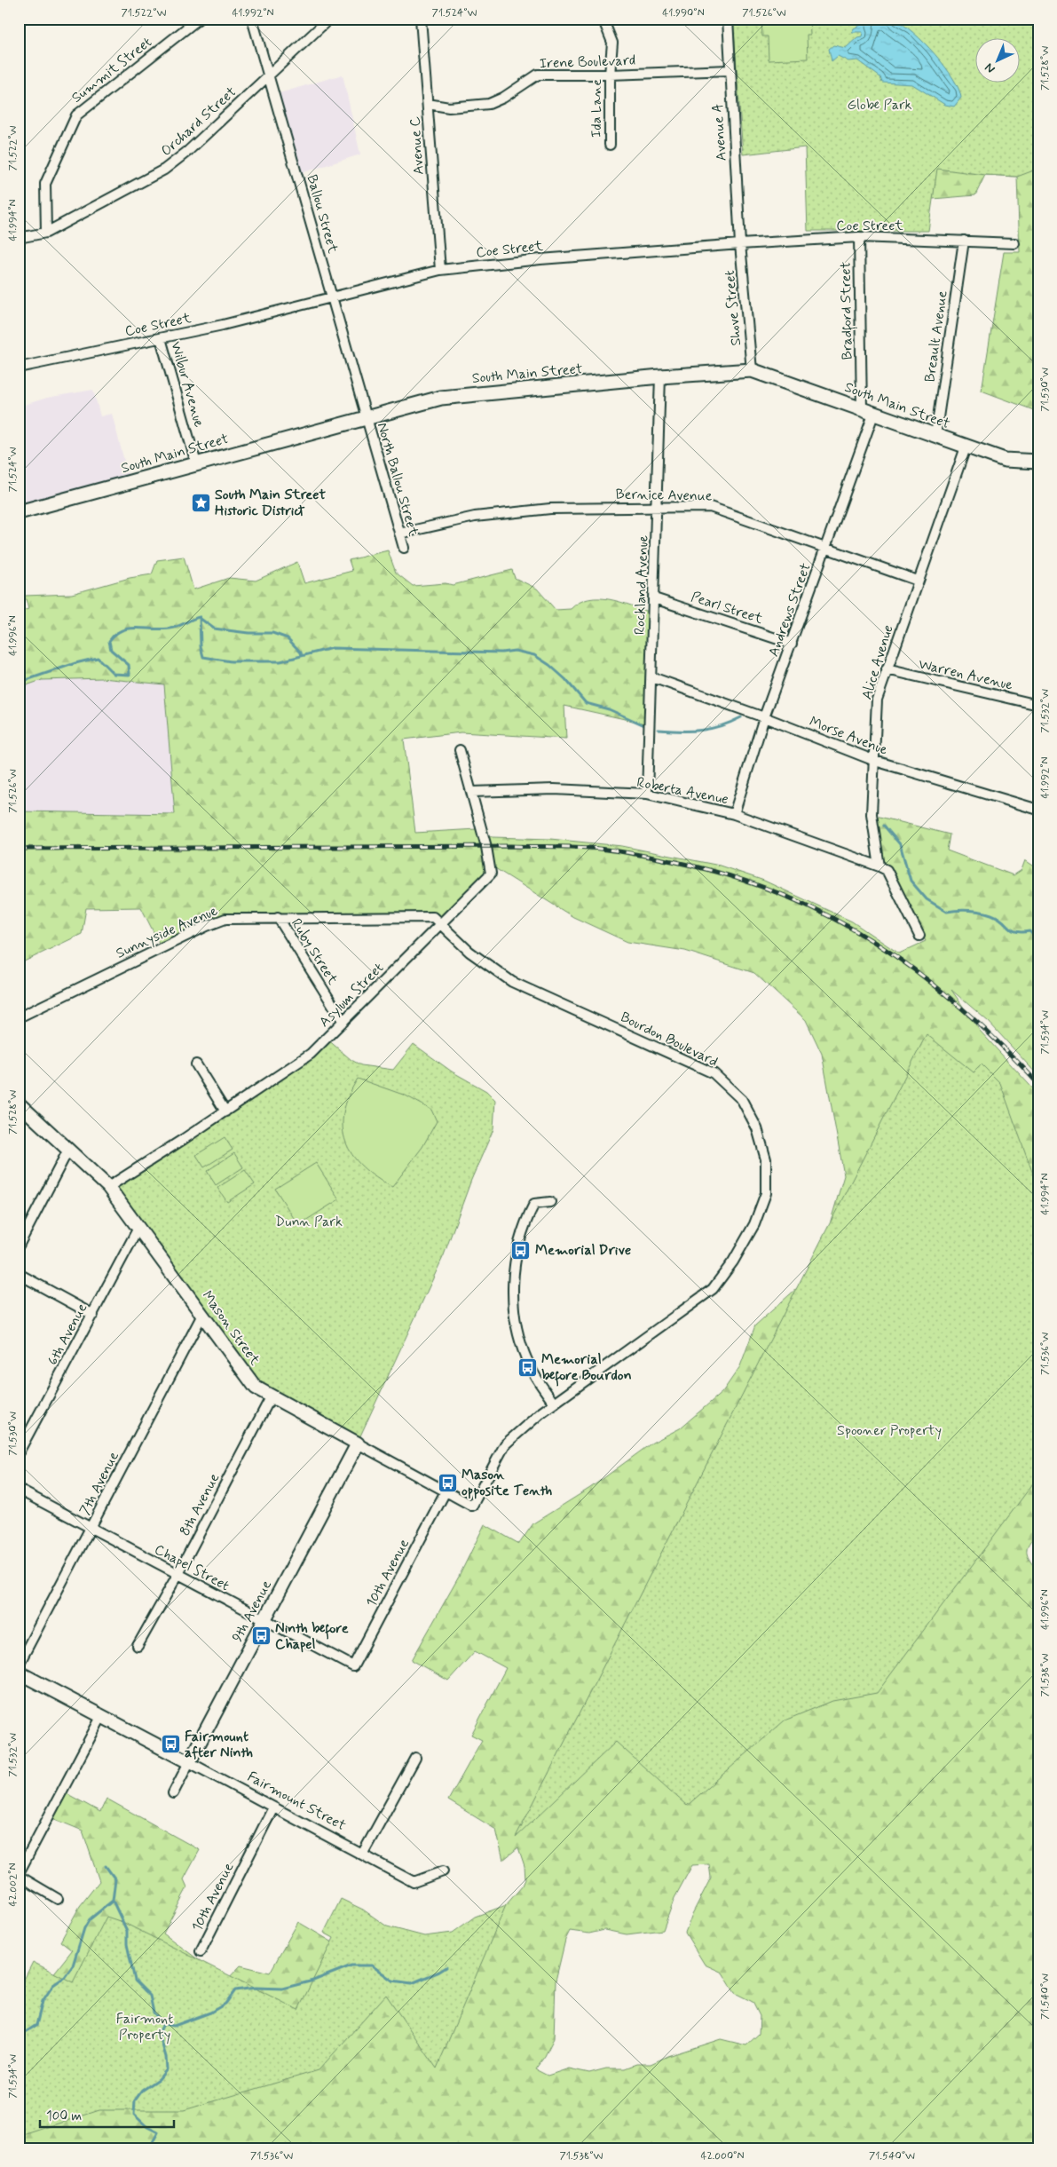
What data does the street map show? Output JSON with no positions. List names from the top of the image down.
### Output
{
  "streets": {
    "main road": ["South Main Street"],
    "street": [
      "Irene Boulevard",
      "Summit Street",
      "Ida Lane",
      "Orchard Street",
      "Avenue A",
      "Avenue C",
      "Ballou Street",
      "Coe Street",
      "Shove Street",
      "Bradford Street",
      "Breault Avenue",
      "Wilbur Avenue",
      "North Ballou Street",
      "Bernice Avenue",
      "Rockland Avenue",
      "Pearl Street",
      "Andrews Street",
      "Alice Avenue",
      "Warren Avenue",
      "Morse Avenue",
      "Roberta Avenue",
      "Sunnyside Avenue",
      "Ruby Street",
      "Asylum Street",
      "Bourdon Boulevard",
      "Mason Street",
      "6th Avenue",
      "7th Avenue",
      "8th Avenue",
      "Chapel Street",
      "10th Avenue",
      "9th Avenue",
      "Fairmount Street"
    ]
  },
  "crossings": [
    ["Irene Boulevard", "Ida Lane"],
    ["Irene Boulevard", "Avenue A"],
    ["Irene Boulevard", "Avenue C"],
    ["Summit Street", "Orchard Street"],
    ["Orchard Street", "Ballou Street"],
    ["Avenue A", "Coe Street"],
    ["Avenue A", "Shove Street"],
    ["Avenue C", "Coe Street"],
    ["Ballou Street", "Coe Street"],
    ["Ballou Street", "South Main Street"],
    ["Ballou Street", "North Ballou Street"],
    ["Coe Street", "Shove Street"],
    ["Coe Street", "Bradford Street"],
    ["Coe Street", "Breault Avenue"],
    ["Coe Street", "Wilbur Avenue"],
    ["Shove Street", "South Main Street"],
    ["Bradford Street", "South Main Street"],
    ["Bradford Street", "Andrews Street"],
    ["Breault Avenue", "South Main Street"],
    ["South Main Street", "Wilbur Avenue"],
    ["South Main Street", "North Ballou Street"],
    ["South Main Street", "Rockland Avenue"],
    ["South Main Street", "Andrews Street"],
    ["South Main Street", "Alice Avenue"],
    ["North Ballou Street", "Bernice Avenue"],
    ["Bernice Avenue", "Rockland Avenue"],
    ["Bernice Avenue", "Andrews Street"],
    ["Bernice Avenue", "Alice Avenue"],
    ["Rockland Avenue", "Pearl Street"],
    ["Rockland Avenue", "Morse Avenue"],
    ["Rockland Avenue", "Roberta Avenue"],
    ["Pearl Street", "Andrews Street"],
    ["Andrews Street", "Morse Avenue"],
    ["Andrews Street", "Roberta Avenue"],
    ["Alice Avenue", "Warren Avenue"],
    ["Alice Avenue", "Morse Avenue"],
    ["Alice Avenue", "Roberta Avenue"],
    ["Roberta Avenue", "Asylum Street"],
    ["Sunnyside Avenue", "Ruby Street"],
    ["Sunnyside Avenue", "Asylum Street"],
    ["Sunnyside Avenue", "Bourdon Boulevard"],
    ["Ruby Street", "Asylum Street"],
    ["Asylum Street", "Bourdon Boulevard"],
    ["Asylum Street", "Mason Street"],
    ["Bourdon Boulevard", "Mason Street"],
    ["Mason Street", "6th Avenue"],
    ["Mason Street", "7th Avenue"],
    ["Mason Street", "8th Avenue"],
    ["Mason Street", "10th Avenue"],
    ["Mason Street", "9th Avenue"],
    ["7th Avenue", "Chapel Street"],
    ["8th Avenue", "Chapel Street"],
    ["Chapel Street", "10th Avenue"],
    ["Chapel Street", "9th Avenue"],
    ["10th Avenue", "Fairmount Street"],
    ["9th Avenue", "Fairmount Street"]
  ],
  "parks": [
    "Globe Park",
    "Dunn Park",
    "Spooner Property",
    "Fairmont Property"
  ],
  "places": {
    "place": ["South Main Street Historic District"],
    "bus stop": [
      "Memorial Drive",
      "Memorial before Bourdon",
      "Mason opposite Tenth",
      "Ninth before Chapel",
      "Fairmount after Ninth"
    ]
  },
  "scale_bar": "100 m",
  "north": "bottom left",
  "coordinates": [
    "71.522°W",
    "41.992°N",
    "71.524°W",
    "41.990°N",
    "71.526°W",
    "71.528°W",
    "41.994°N",
    "71.530°W",
    "41.996°N",
    "71.532°W",
    "71.534°W",
    "71.536°W",
    "71.538°W",
    "42.002°N",
    "71.540°W",
    "42.000°N"
  ]
}
